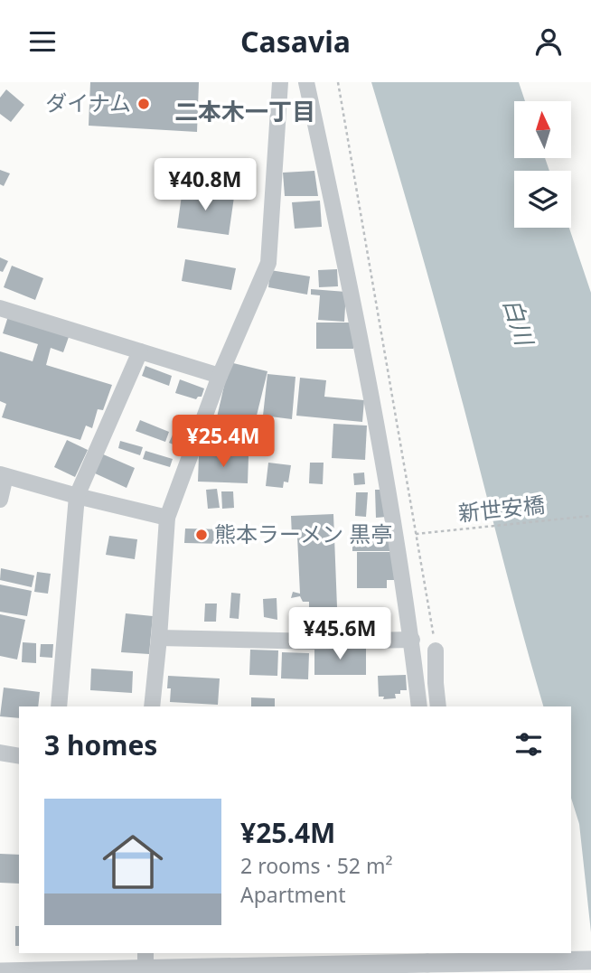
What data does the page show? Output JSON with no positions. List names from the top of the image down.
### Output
{
  "streets": {
    "path": ["新世安橋"]
  },
  "districts": ["二本木一丁目"],
  "water": ["白川"],
  "places": ["ダイナム", "熊本ラーメン 黒亭"],
  "north": "top",
  "page": {
    "header": "Casavia",
    "price": ["¥40.8M", "¥25.4M", "¥45.6M"],
    "heading": "3 homes",
    "list": [
      {
        "name": "¥25.4M",
        "note": "2 rooms · 52 m² · Apartment"
      }
    ]
  }
}
